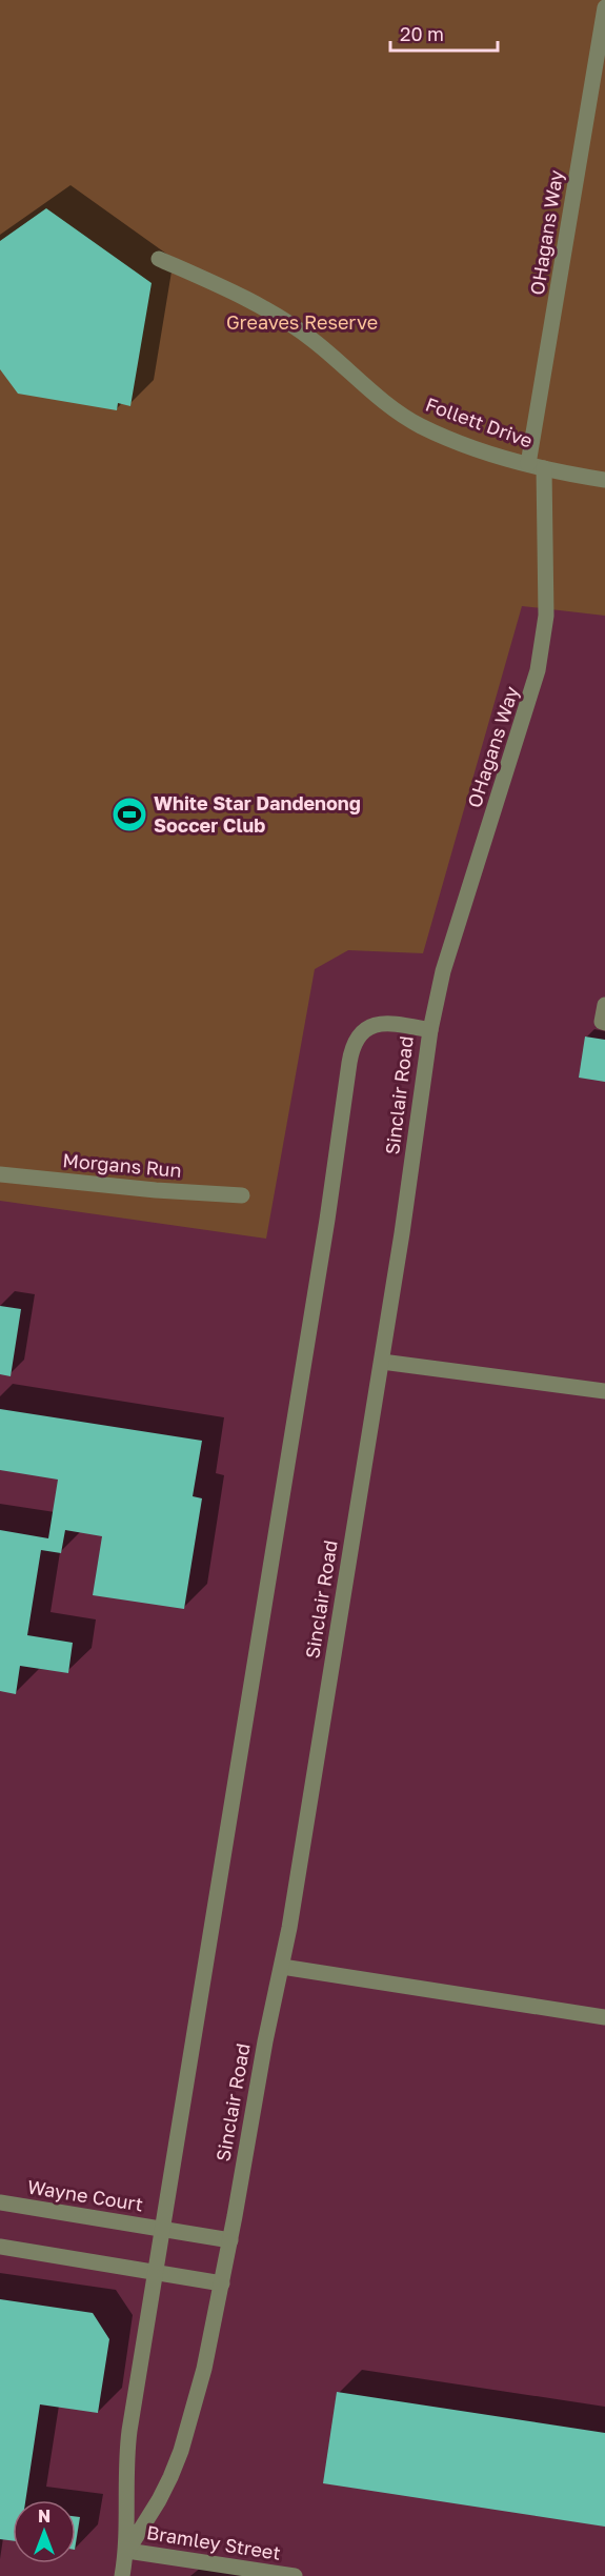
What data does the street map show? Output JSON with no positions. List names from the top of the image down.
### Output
{
  "streets": {
    "street": [
      "OHagans Way",
      "Follett Drive",
      "Sinclair Road",
      "Morgans Run",
      "Wayne Court",
      "Bramley Street"
    ]
  },
  "crossings": [
    ["OHagans Way", "Follett Drive"],
    ["OHagans Way", "Sinclair Road"],
    ["Sinclair Road", "Wayne Court"],
    ["Sinclair Road", "Bramley Street"]
  ],
  "parks": ["Greaves Reserve"],
  "places": {
    "sports": ["White Star Dandenong Soccer Club"]
  },
  "scale_bar": "20 m",
  "north": "top"
}
